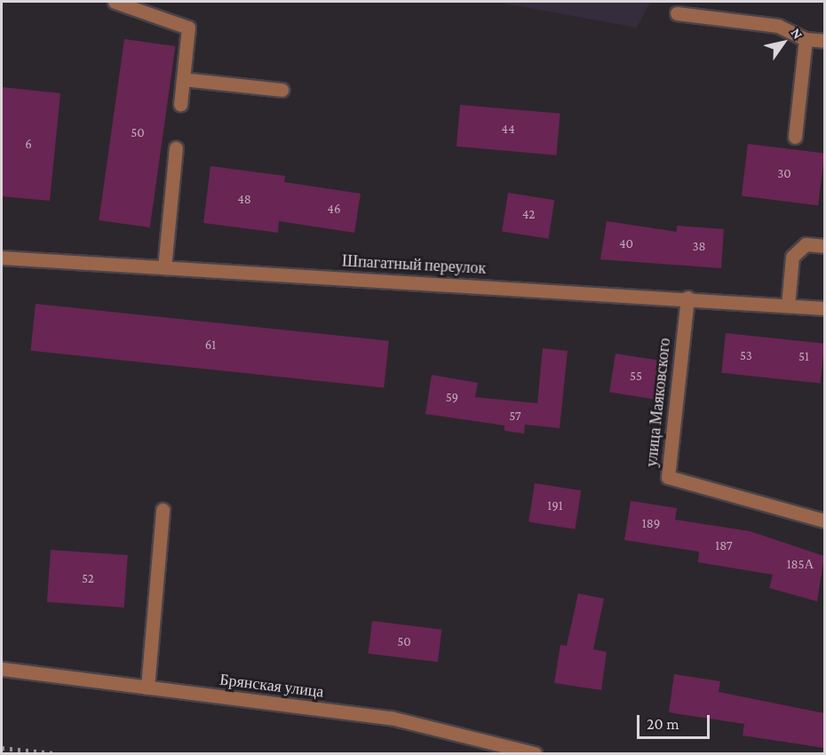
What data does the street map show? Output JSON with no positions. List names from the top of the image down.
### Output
{
  "streets": {
    "street": ["Шпагатный переулок", "улица Маяковского", "Брянская улица"]
  },
  "crossings": [
    ["Шпагатный переулок", "улица Маяковского"]
  ],
  "house_numbers": [
    "44",
    "50",
    "6",
    "30",
    "48",
    "46",
    "42",
    "40",
    "38",
    "61",
    "53",
    "51",
    "55",
    "59",
    "57",
    "191",
    "189",
    "187",
    "185А",
    "52",
    "50"
  ],
  "scale_bar": "20 m",
  "north": "top right"
}
